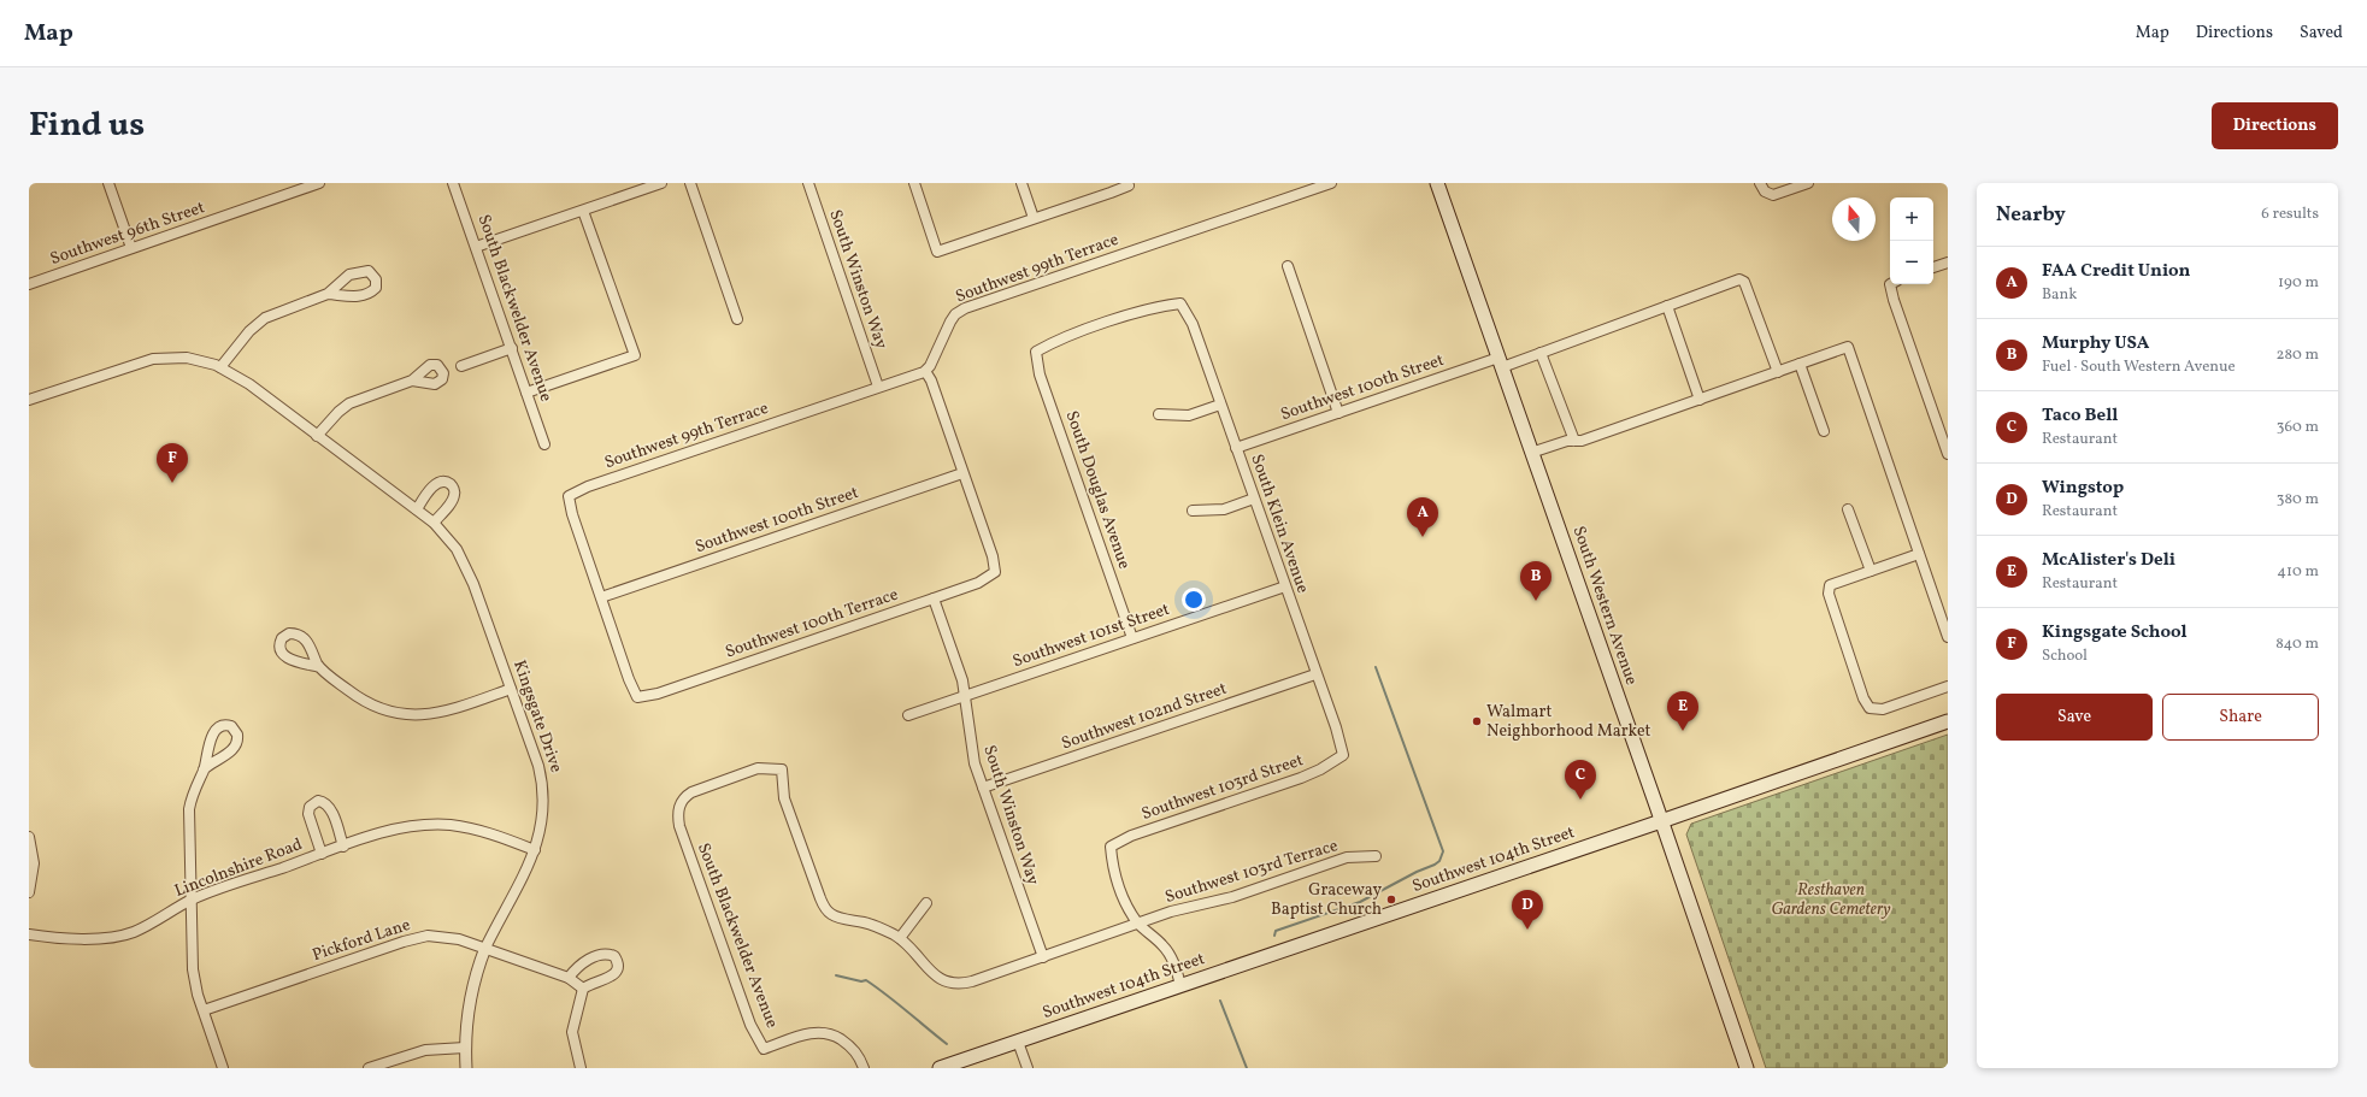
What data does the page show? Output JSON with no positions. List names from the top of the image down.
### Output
{
  "streets": {
    "main road": ["South Western Avenue", "Southwest 104th Street"],
    "street": [
      "Southwest 96th Street",
      "Southwest 99th Terrace",
      "South Winston Way",
      "South Blackwelder Avenue",
      "Southwest 100th Street",
      "South Douglas Avenue",
      "South Klein Avenue",
      "Southwest 100th Terrace",
      "Southwest 101st Street",
      "Kingsgate Drive",
      "Southwest 102nd Street",
      "Southwest 103rd Street",
      "Lincolnshire Road",
      "Southwest 103rd Terrace",
      "Pickford Lane"
    ]
  },
  "crossings": [
    ["Southwest 99th Terrace", "South Winston Way"],
    ["Southwest 99th Terrace", "Southwest 100th Street"],
    ["Southwest 99th Terrace", "Southwest 100th Terrace"],
    ["South Winston Way", "Southwest 100th Terrace"],
    ["South Winston Way", "Southwest 101st Street"],
    ["South Winston Way", "Southwest 102nd Street"],
    ["Southwest 100th Street", "South Klein Avenue"],
    ["Southwest 100th Street", "South Western Avenue"],
    ["Southwest 100th Street", "Southwest 100th Terrace"],
    ["South Douglas Avenue", "South Klein Avenue"],
    ["South Douglas Avenue", "Southwest 101st Street"],
    ["South Klein Avenue", "Southwest 101st Street"],
    ["South Klein Avenue", "Southwest 102nd Street"],
    ["South Klein Avenue", "Southwest 103rd Street"],
    ["South Western Avenue", "Southwest 104th Street"],
    ["Kingsgate Drive", "Lincolnshire Road"],
    ["Kingsgate Drive", "Pickford Lane"],
    ["Southwest 103rd Street", "Southwest 103rd Terrace"]
  ],
  "parks": ["Resthaven Gardens Cemetery"],
  "places": ["Walmart Neighborhood Market", "Graceway Baptist Church"],
  "north": "top",
  "page": {
    "header": "Map",
    "nav": ["Map", "Directions", "Saved"],
    "title": "Find us",
    "buttons": [
      "Directions",
      ["Save", "Share"]
    ],
    "heading": ["Nearby", "6 results"],
    "map_buttons": ["+", "−"],
    "list": [
      {
        "mark": "A",
        "name": "FAA Credit Union",
        "note": "Bank",
        "value": "190 m"
      },
      {
        "mark": "B",
        "name": "Murphy USA",
        "note": "Fuel · South Western Avenue",
        "value": "280 m"
      },
      {
        "mark": "C",
        "name": "Taco Bell",
        "note": "Restaurant",
        "value": "360 m"
      },
      {
        "mark": "D",
        "name": "Wingstop",
        "note": "Restaurant",
        "value": "380 m"
      },
      {
        "mark": "E",
        "name": "McAlister's Deli",
        "note": "Restaurant",
        "value": "410 m"
      },
      {
        "mark": "F",
        "name": "Kingsgate School",
        "note": "School",
        "value": "840 m"
      }
    ],
    "pins": [
      "F",
      "A",
      "B",
      "E",
      "C",
      "D"
    ]
  }
}
